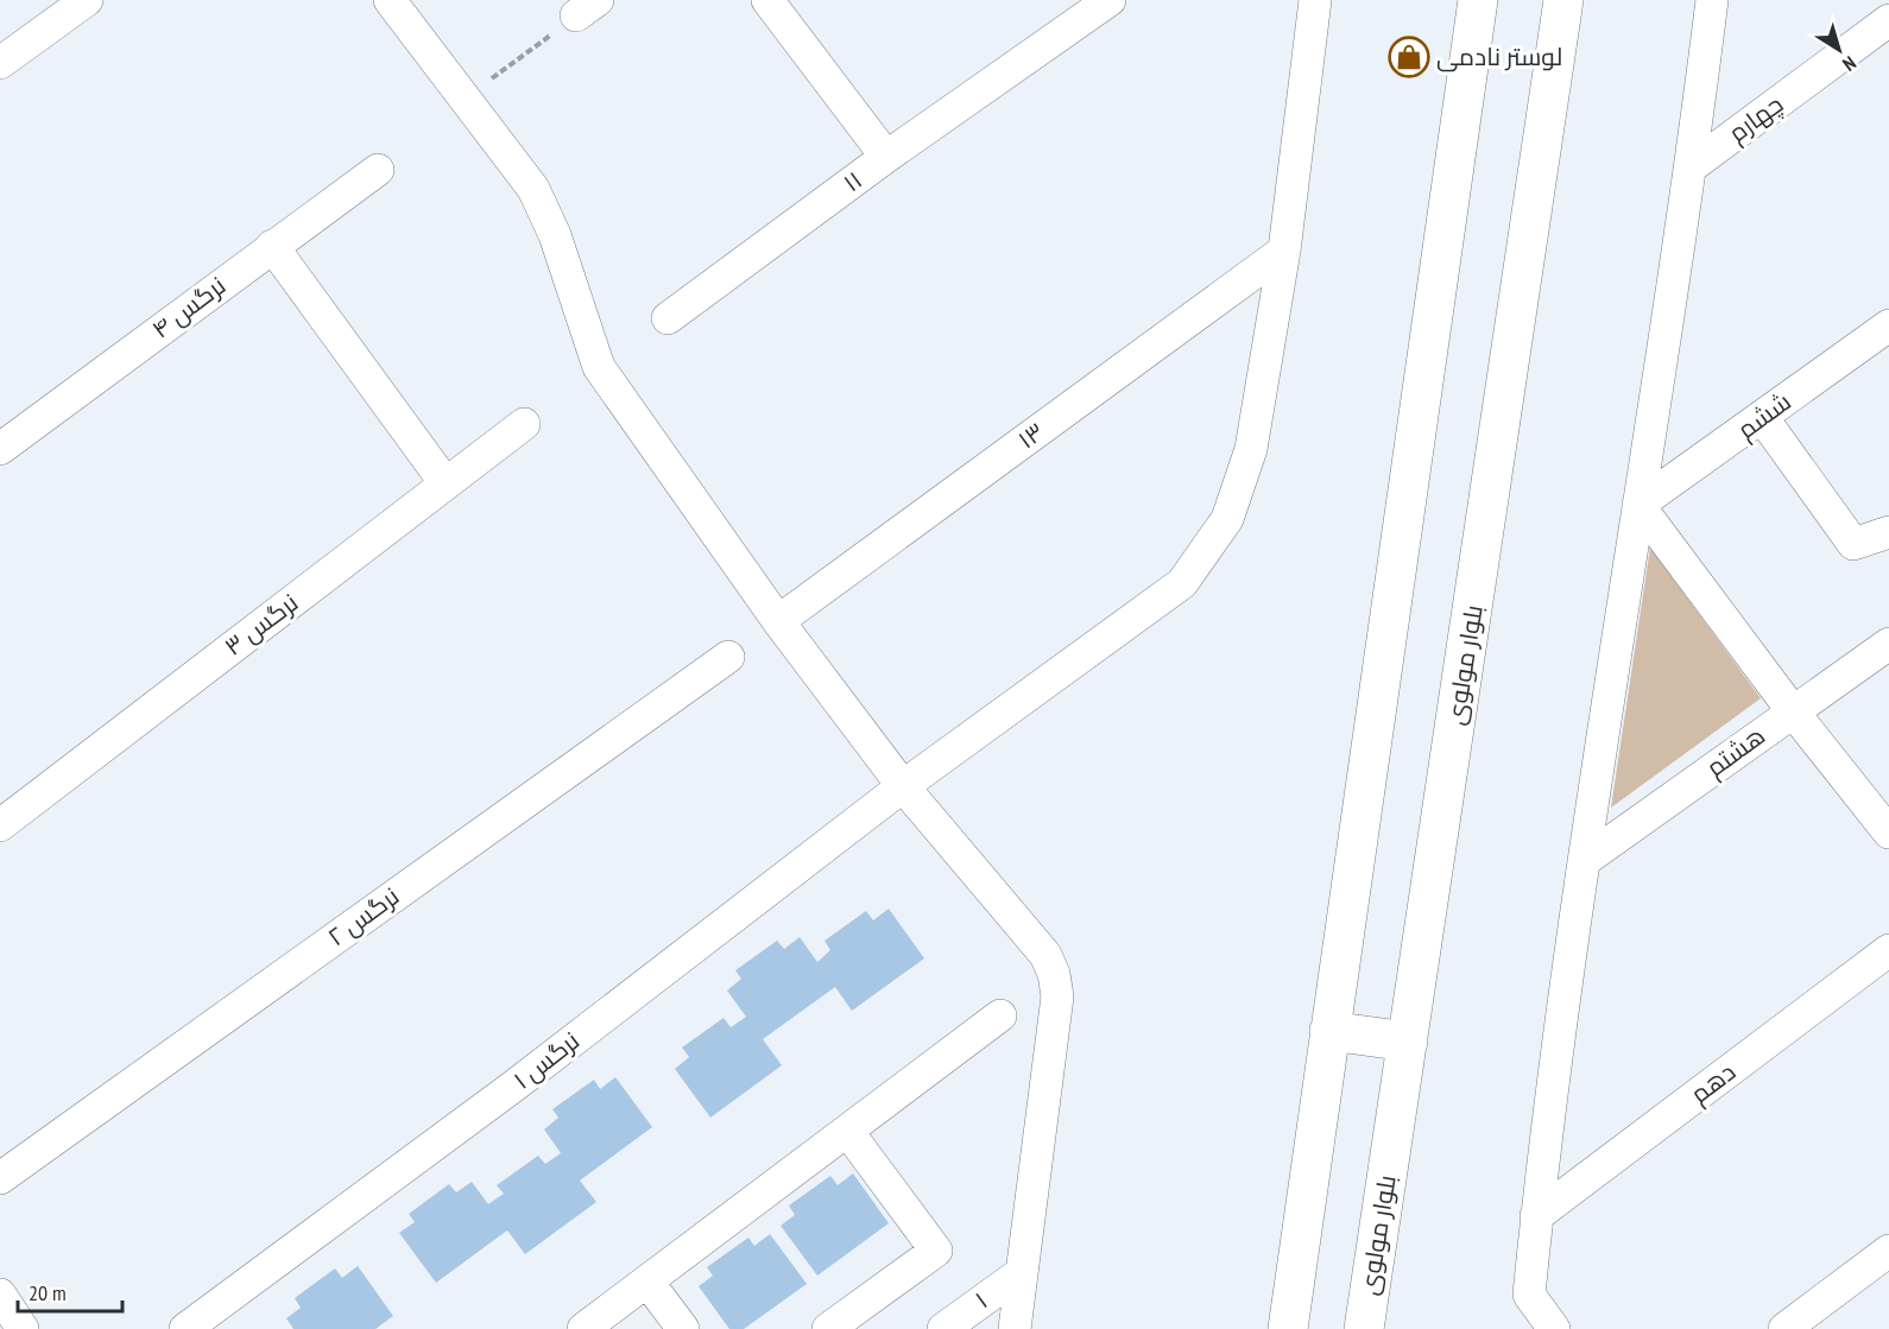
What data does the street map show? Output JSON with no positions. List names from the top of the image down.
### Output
{
  "streets": {
    "street": [
      "چهارم",
      "۱۱",
      "نرگس ۴",
      "ششم",
      "۱۳",
      "نرگس ۳",
      "بلوار مولوی",
      "هشتم",
      "نرگس ۲",
      "نرگس ۱",
      "دهم",
      "۱"
    ]
  },
  "crossings": [
    ["۱۳", "نرگس ۱"]
  ],
  "places": {
    "shop": ["لوستر نادمی"]
  },
  "scale_bar": "20 m",
  "north": "bottom right"
}
